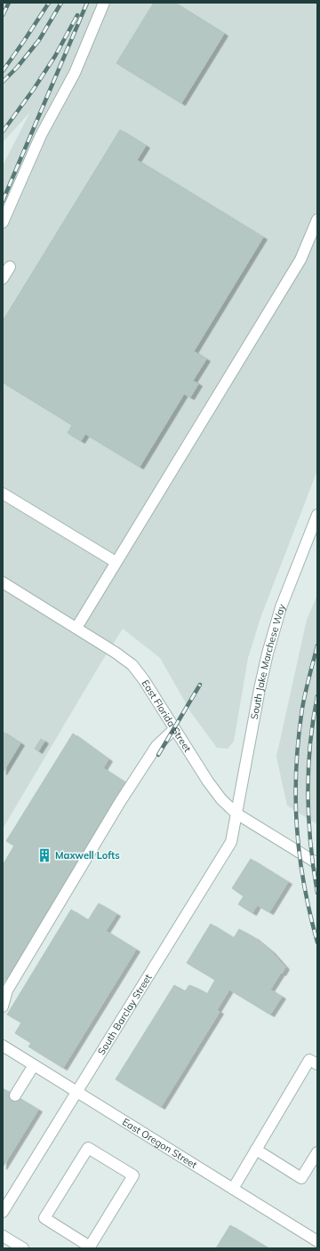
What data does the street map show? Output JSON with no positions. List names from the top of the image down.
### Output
{
  "streets": {
    "street": [
      "South Jake Marchese Way",
      "East Florida Street",
      "South Barclay Street",
      "East Oregon Street"
    ]
  },
  "crossings": [
    ["South Jake Marchese Way", "East Florida Street"],
    ["South Jake Marchese Way", "South Barclay Street"],
    ["East Florida Street", "South Barclay Street"],
    ["South Barclay Street", "East Oregon Street"]
  ],
  "places": {
    "building": ["Maxwell Lofts"]
  }
}
